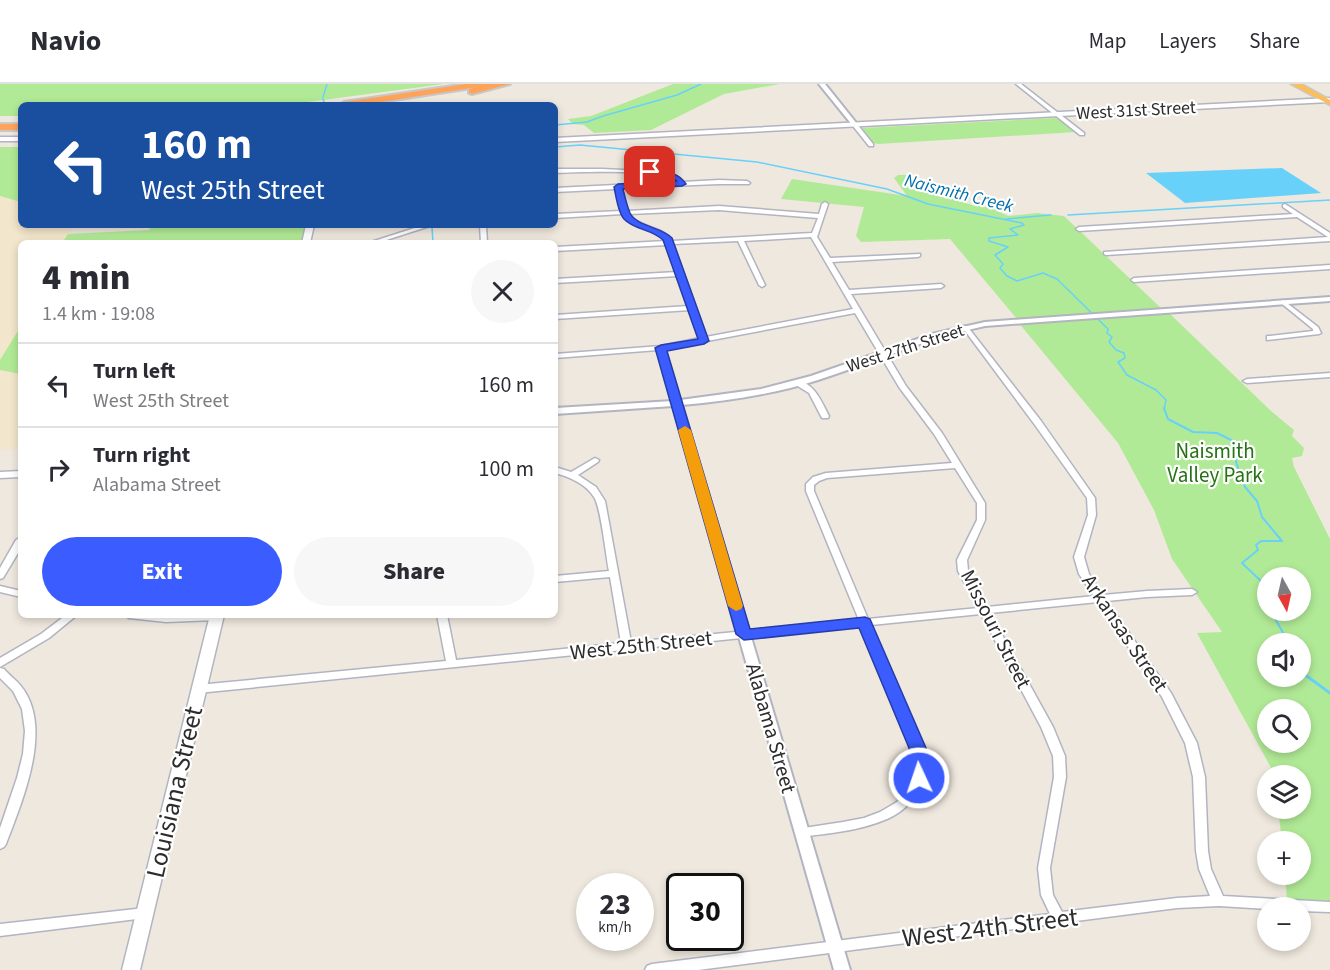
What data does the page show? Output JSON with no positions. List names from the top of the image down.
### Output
{
  "streets": {
    "main road": ["West 31st Street", "Louisiana Street"],
    "street": [
      "West 27th Street",
      "Missouri Street",
      "Arkansas Street",
      "West 25th Street",
      "Alabama Street",
      "West 24th Street"
    ]
  },
  "crossings": [
    ["West 27th Street", "Missouri Street"],
    ["West 27th Street", "Arkansas Street"],
    ["West 27th Street", "Alabama Street"],
    ["Missouri Street", "West 25th Street"],
    ["Missouri Street", "West 24th Street"],
    ["Arkansas Street", "West 25th Street"],
    ["Arkansas Street", "West 24th Street"],
    ["West 25th Street", "Alabama Street"],
    ["West 25th Street", "Louisiana Street"],
    ["Alabama Street", "West 24th Street"]
  ],
  "water": ["Naismith Creek"],
  "parks": ["Naismith Valley Park"],
  "north": "bottom",
  "page": {
    "header": "Navio",
    "nav": ["Map", "Layers", "Share"],
    "turn": ["160 m", "West 25th Street"],
    "heading": ["4 min", "1.4 km · 19:08"],
    "list": [
      {
        "name": "Turn left",
        "note": "West 25th Street",
        "value": "160 m"
      },
      {
        "name": "Turn right",
        "note": "Alabama Street",
        "value": "100 m"
      }
    ],
    "buttons": ["Exit", "Share"],
    "map_buttons": ["+", "−"],
    "speed": "23 km/h",
    "limit": "30"
  }
}
